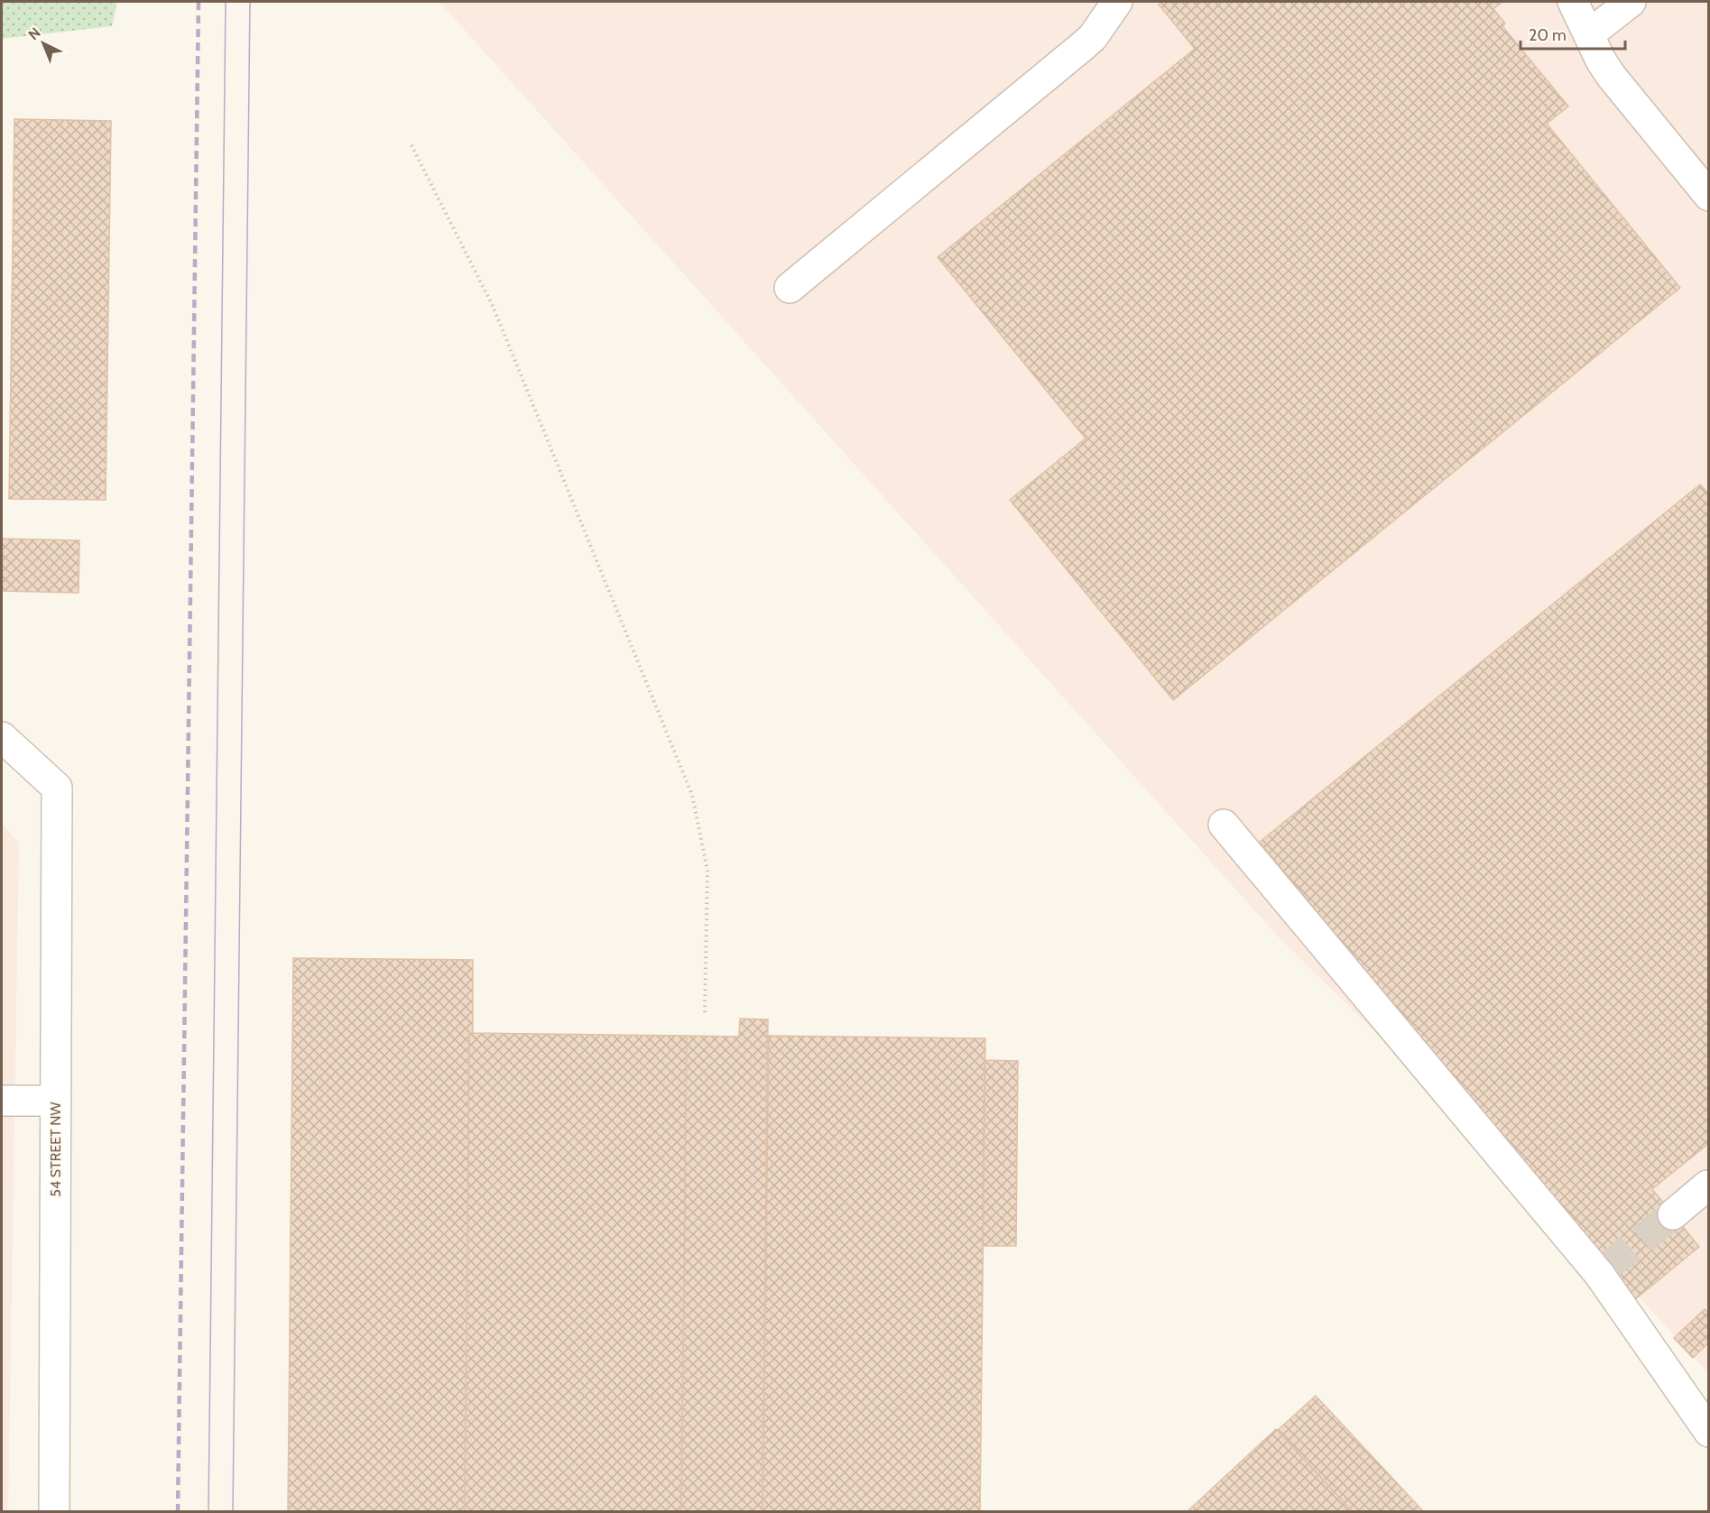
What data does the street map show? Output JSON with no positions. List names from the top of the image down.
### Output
{
  "streets": {
    "street": ["54 STREET NW"]
  },
  "scale_bar": "20 m",
  "north": "top left"
}
